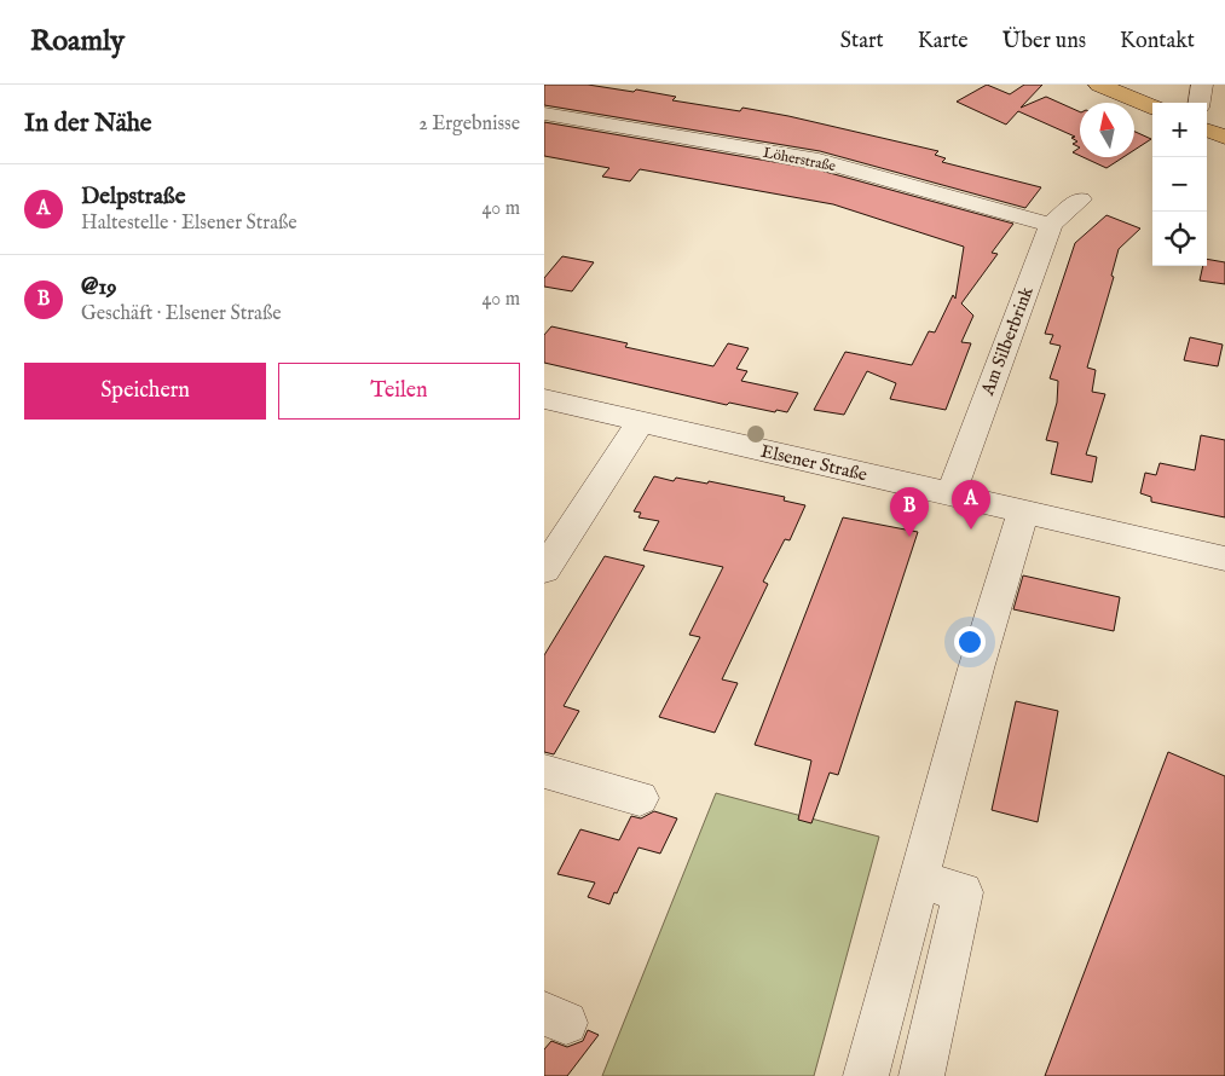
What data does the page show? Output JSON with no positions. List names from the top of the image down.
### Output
{
  "streets": {
    "street": ["Löherstraße", "Am Silberbrink", "Elsener Straße"]
  },
  "crossings": [
    ["Löherstraße", "Am Silberbrink"],
    ["Am Silberbrink", "Elsener Straße"]
  ],
  "north": "top",
  "page": {
    "header": "Roamly",
    "nav": [
      "Start",
      "Karte",
      "Über uns",
      "Kontakt"
    ],
    "heading": ["In der Nähe", "2 Ergebnisse"],
    "map_buttons": ["+", "−"],
    "list": [
      {
        "mark": "A",
        "name": "Delpstraße",
        "note": "Haltestelle · Elsener Straße",
        "value": "40 m"
      },
      {
        "mark": "B",
        "name": "@19",
        "note": "Geschäft · Elsener Straße",
        "value": "40 m"
      }
    ],
    "buttons": ["Speichern", "Teilen"],
    "pins": ["A", "B"]
  }
}
